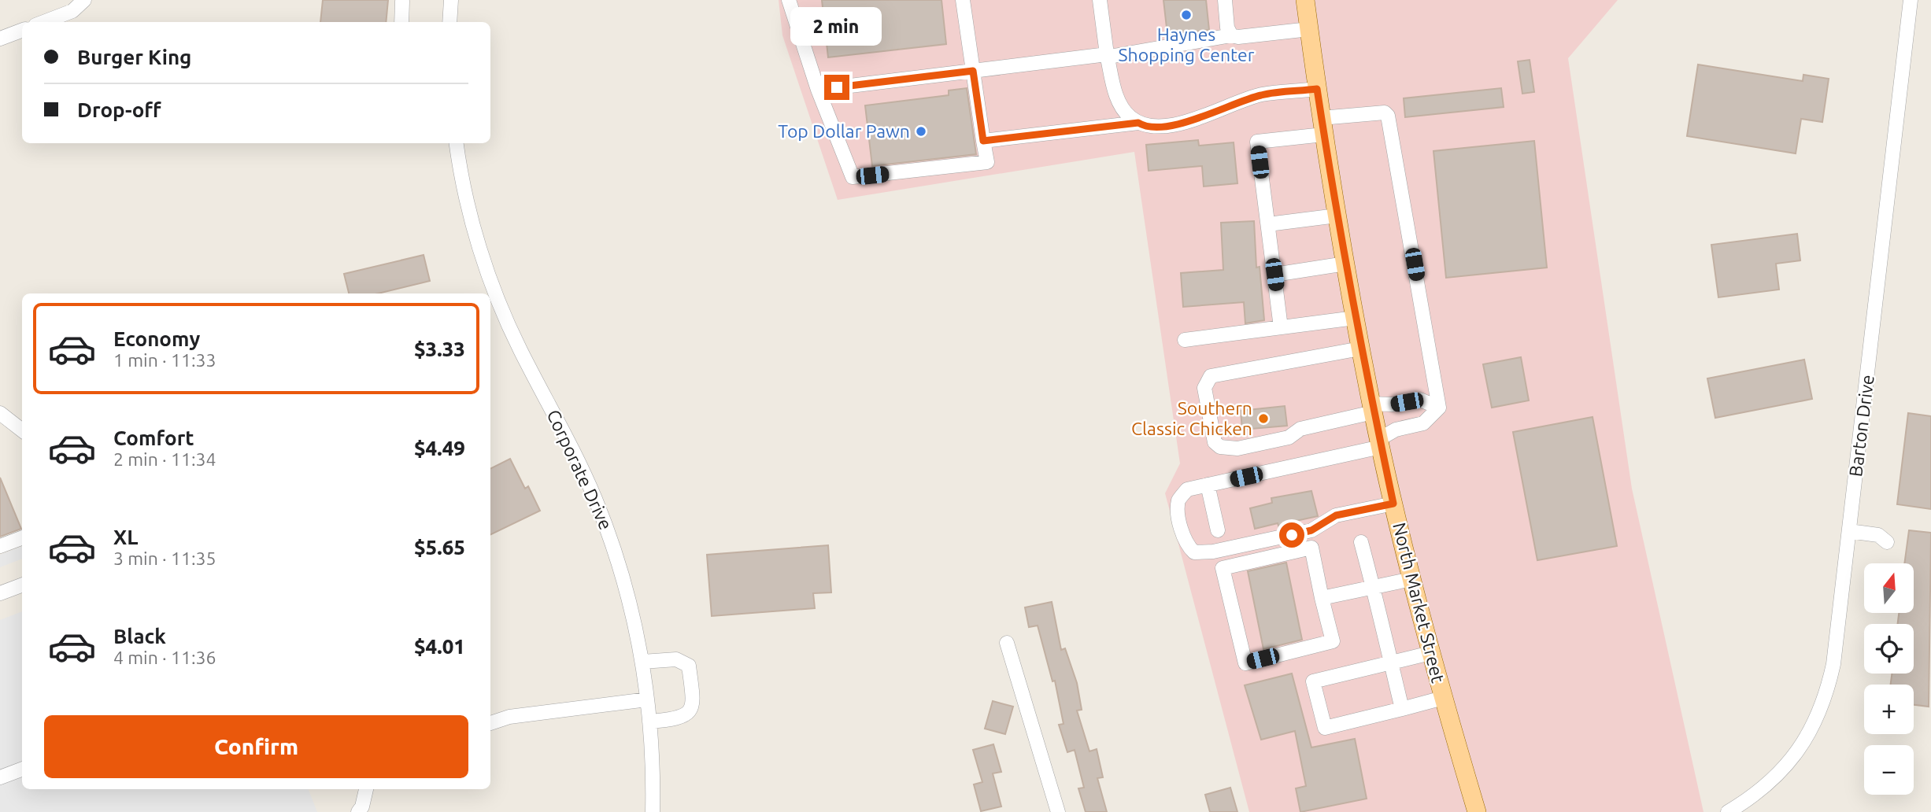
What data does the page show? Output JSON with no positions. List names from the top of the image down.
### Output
{
  "streets": {
    "main road": ["North Market Street"],
    "street": ["Barton Drive", "Corporate Drive"]
  },
  "places": ["Haynes Shopping Center", "Top Dollar Pawn", "Southern Classic Chicken"],
  "north": "top",
  "page": {
    "bubble": "2 min",
    "banner": ["Burger King", "Drop-off"],
    "list": [
      {
        "name": "Economy",
        "note": "1 min · 11:33",
        "value": "$3.33"
      },
      {
        "name": "Comfort",
        "note": "2 min · 11:34",
        "value": "$4.49"
      },
      {
        "name": "XL",
        "note": "3 min · 11:35",
        "value": "$5.65"
      },
      {
        "name": "Black",
        "note": "4 min · 11:36",
        "value": "$4.01"
      }
    ],
    "map_buttons": ["+", "−"],
    "buttons": "Confirm"
  }
}
